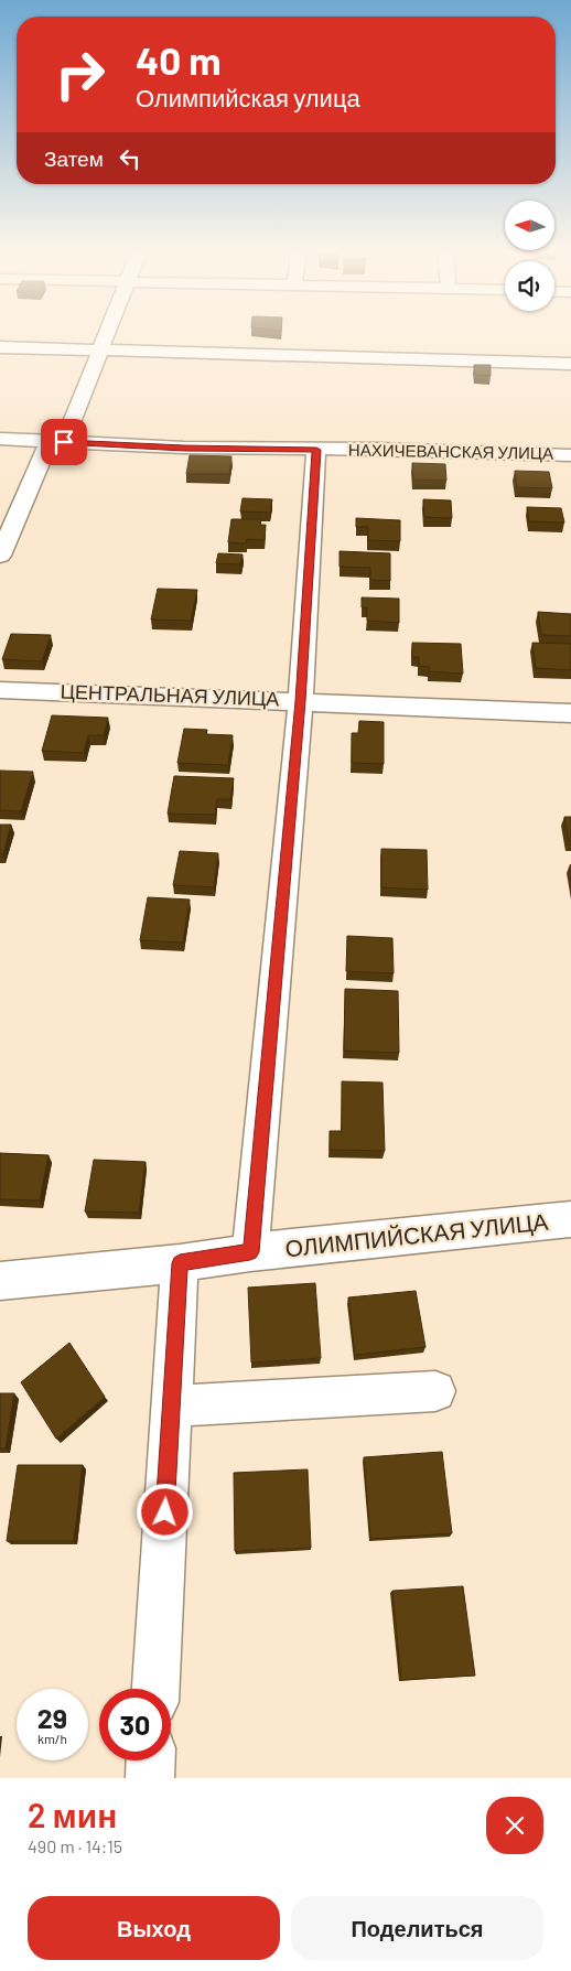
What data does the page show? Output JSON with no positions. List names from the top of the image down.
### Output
{
  "streets": {
    "street": ["НАХИЧЕВАНСКАЯ УЛИЦА", "ЦЕНТРАЛЬНАЯ УЛИЦА", "ОЛИМПИЙСКАЯ УЛИЦА"]
  },
  "north": "left",
  "page": {
    "turn": ["40 m", "Олимпийская улица"],
    "then": "Затем",
    "speed": "29 km/h",
    "limit": "30",
    "heading": ["2 мин", "490 m · 14:15"],
    "buttons": ["Выход", "Поделиться"]
  }
}
